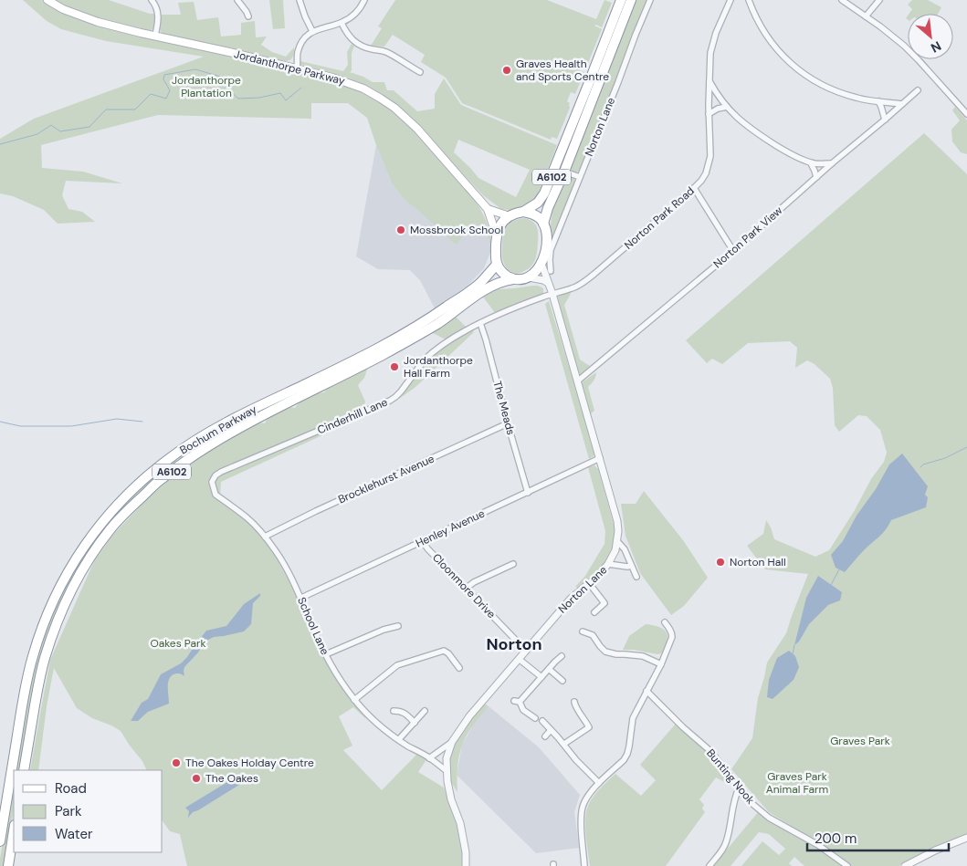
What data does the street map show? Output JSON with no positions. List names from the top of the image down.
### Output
{
  "streets": {
    "highway": ["A6102", "Bochum Parkway"],
    "main road": ["Jordanthorpe Parkway"],
    "street": [
      "Norton Lane",
      "Norton Park Road",
      "Norton Park View",
      "The Meads",
      "Cinderhill Lane",
      "Brocklehurst Avenue",
      "Henley Avenue",
      "Cloonmore Drive",
      "School Lane",
      "Bunting Nook"
    ]
  },
  "crossings": [
    ["Jordanthorpe Parkway", "Norton Lane"],
    ["Jordanthorpe Parkway", "A6102"],
    ["Jordanthorpe Parkway", "Bochum Parkway"],
    ["Norton Lane", "A6102"],
    ["Norton Lane", "Norton Park Road"],
    ["Norton Lane", "Norton Park View"],
    ["Norton Lane", "Cinderhill Lane"],
    ["Norton Lane", "Bochum Parkway"],
    ["Norton Lane", "Henley Avenue"],
    ["Norton Lane", "Cloonmore Drive"],
    ["Norton Lane", "School Lane"],
    ["A6102", "Bochum Parkway"],
    ["Norton Park Road", "Cinderhill Lane"],
    ["The Meads", "Cinderhill Lane"],
    ["The Meads", "Brocklehurst Avenue"],
    ["The Meads", "Henley Avenue"],
    ["Cinderhill Lane", "School Lane"],
    ["Brocklehurst Avenue", "School Lane"],
    ["Henley Avenue", "Cloonmore Drive"],
    ["Henley Avenue", "School Lane"]
  ],
  "districts": ["Norton"],
  "parks": [
    "Jordanthorpe Plantation",
    "Oakes Park",
    "Graves Park",
    "Graves Park Animal Farm"
  ],
  "places": [
    "Graves Health and Sports Centre",
    "Mossbrook School",
    "Jordanthorpe Hall Farm",
    "Norton Hall",
    "The Oakes Holday Centre",
    "The Oakes"
  ],
  "legend": ["Road", "Park", "Water"],
  "scale_bar": "200 m",
  "north": "bottom right"
}
